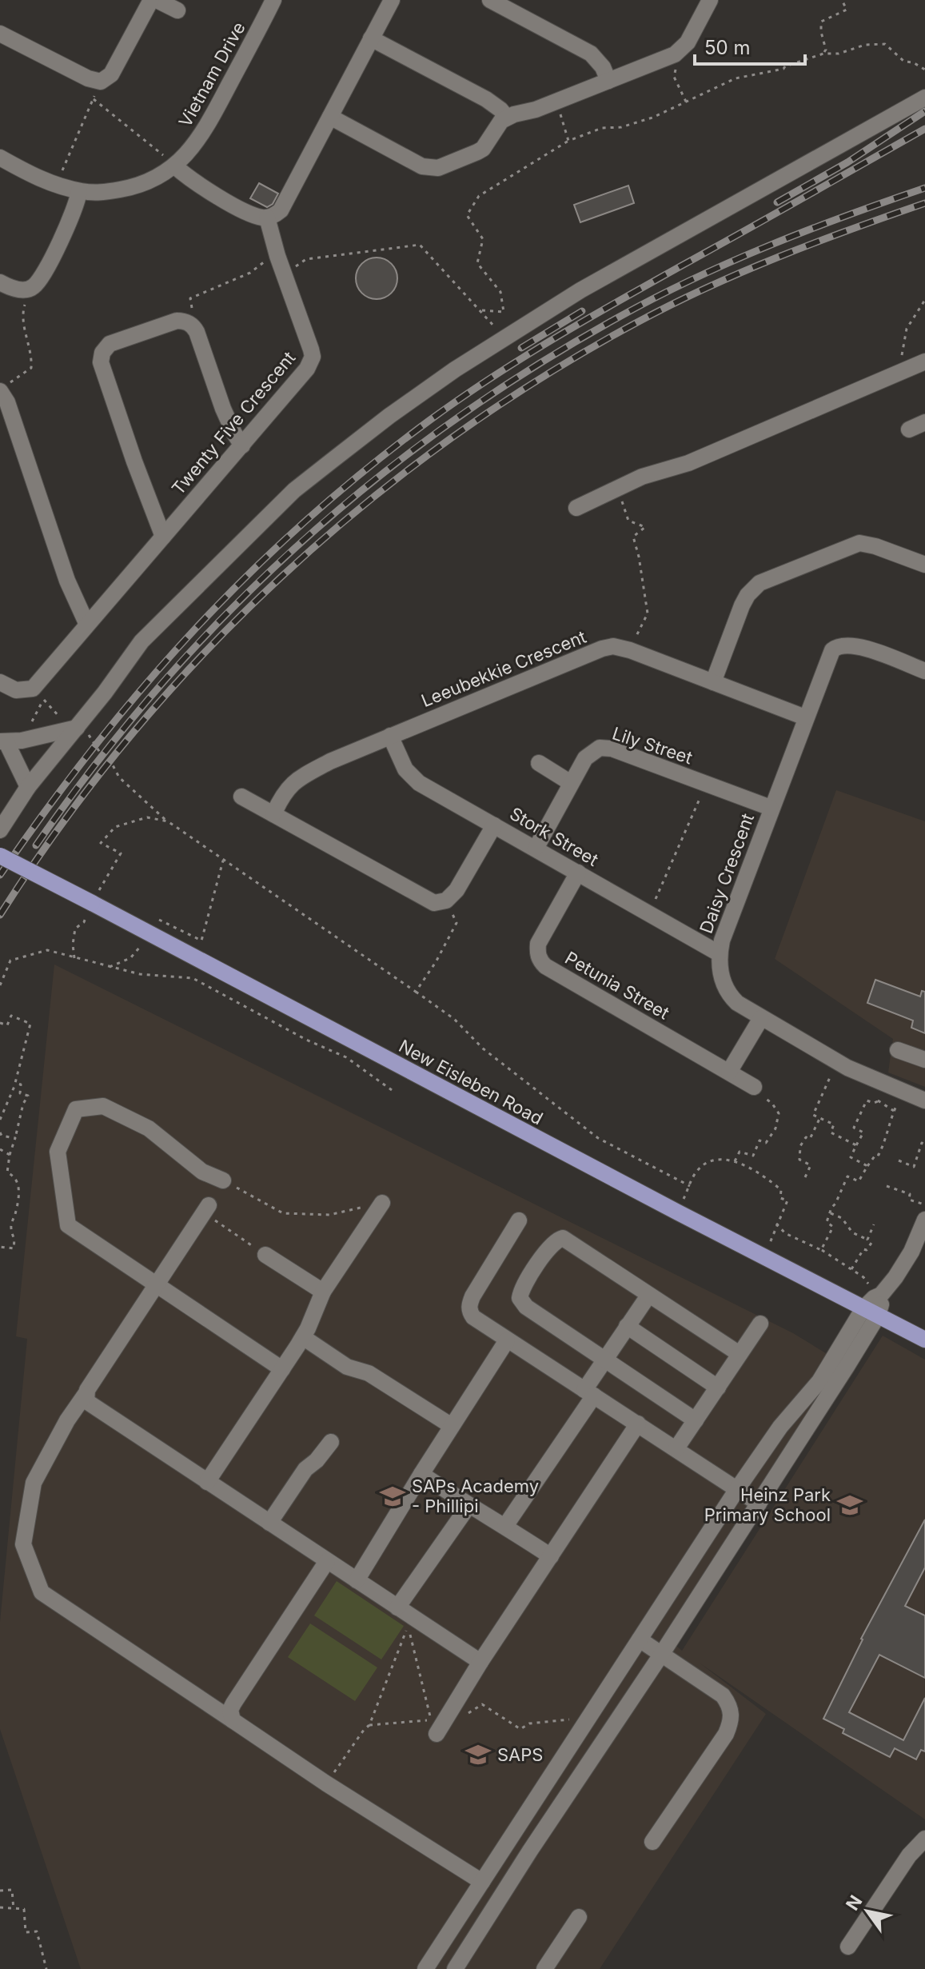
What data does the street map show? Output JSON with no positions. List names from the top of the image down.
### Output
{
  "streets": {
    "main road": ["New Eisleben Road"],
    "street": [
      "Vietnam Drive",
      "Twenty Five Crescent",
      "Leeubekkie Crescent",
      "Lily Street",
      "Stork Street",
      "Daisy Crescent",
      "Petunia Street"
    ]
  },
  "crossings": [
    ["Leeubekkie Crescent", "Stork Street"],
    ["Leeubekkie Crescent", "Daisy Crescent"],
    ["Lily Street", "Stork Street"],
    ["Lily Street", "Daisy Crescent"],
    ["Stork Street", "Daisy Crescent"],
    ["Stork Street", "Petunia Street"]
  ],
  "places": {
    "school or university": ["SAPs Academy - Phillipi", "Heinz Park Primary School", "SAPS"]
  },
  "scale_bar": "50 m",
  "north": "top left"
}
